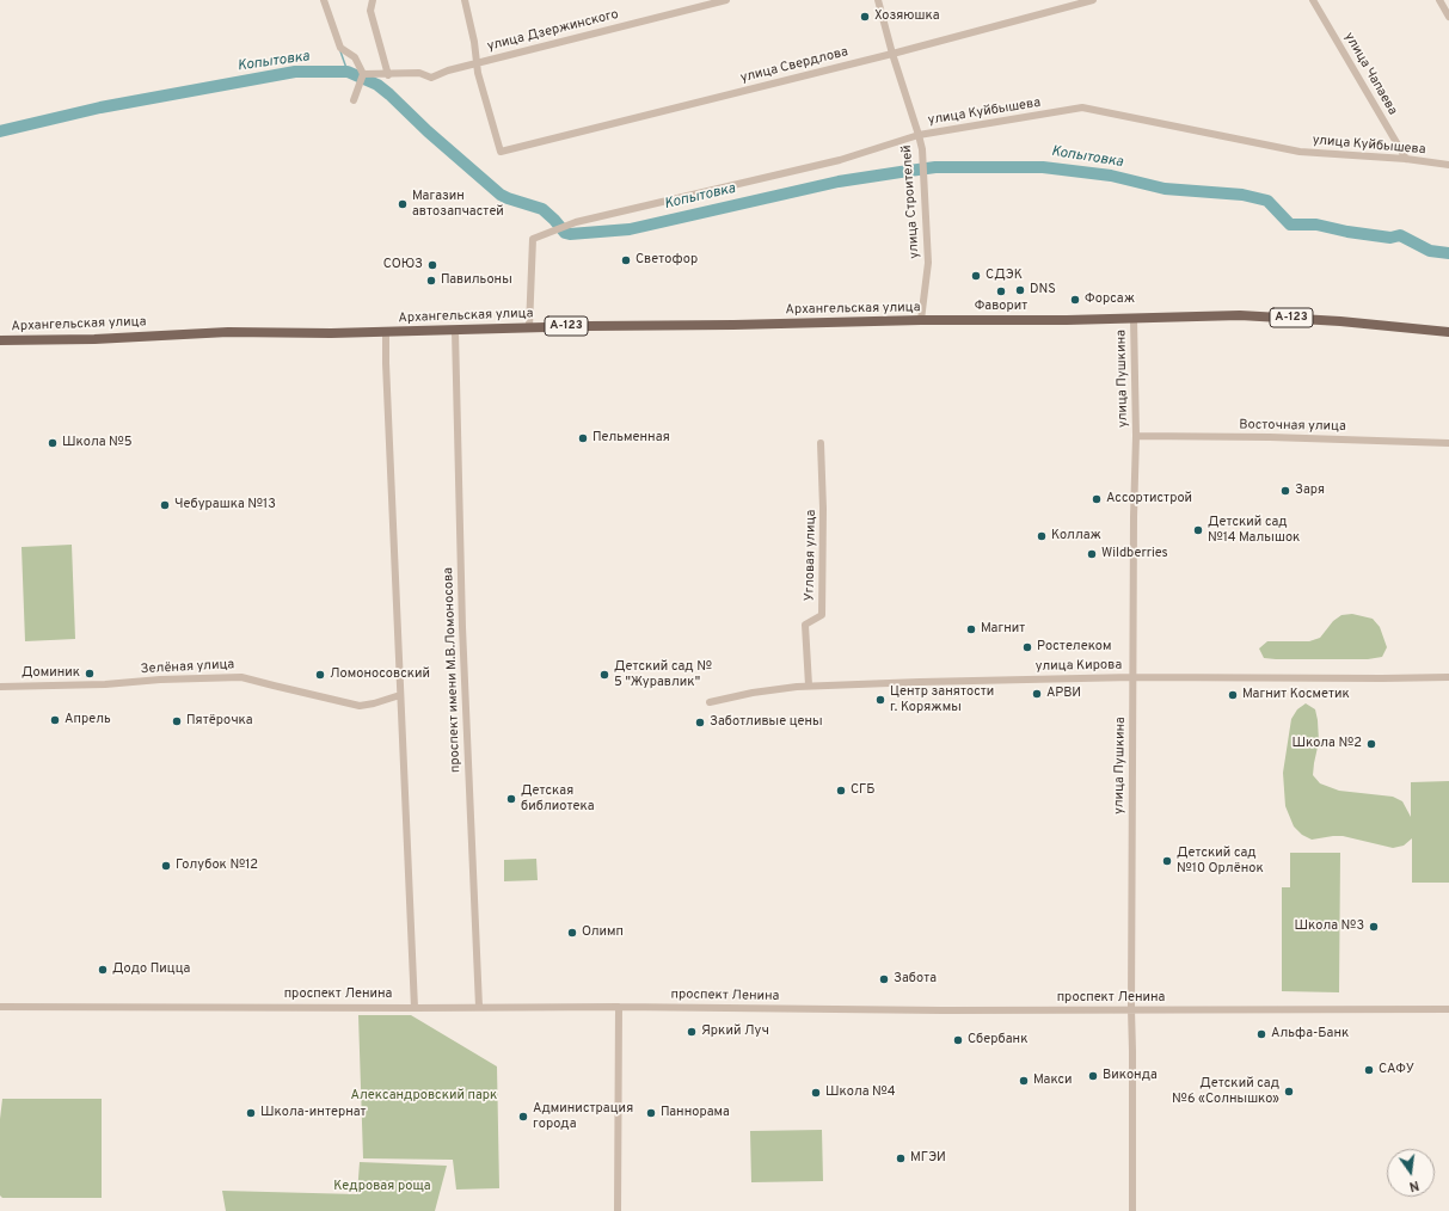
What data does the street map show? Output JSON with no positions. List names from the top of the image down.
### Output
{
  "streets": {
    "main road": ["Архангельская улица", "А-123"],
    "street": [
      "улица Дзержинского",
      "улица Свердлова",
      "улица Чапаева",
      "улица Куйбышева",
      "улица Строителей",
      "улица Пушкина",
      "Восточная улица",
      "Угловая улица",
      "улица Кирова",
      "Зелёная улица",
      "проспект имени М.В.Ломоносова",
      "проспект Ленина"
    ]
  },
  "crossings": [
    ["улица Дзержинского", "улица Свердлова"],
    ["улица Свердлова", "улица Строителей"],
    ["улица Чапаева", "улица Куйбышева"],
    ["улица Куйбышева", "улица Строителей"],
    ["улица Куйбышева", "Архангельская улица"],
    ["улица Строителей", "Архангельская улица"],
    ["Архангельская улица", "А-123"],
    ["Архангельская улица", "улица Пушкина"],
    ["Архангельская улица", "проспект имени М.В.Ломоносова"],
    ["А-123", "улица Пушкина"],
    ["улица Пушкина", "Восточная улица"],
    ["улица Пушкина", "улица Кирова"],
    ["улица Пушкина", "проспект Ленина"],
    ["Угловая улица", "улица Кирова"],
    ["проспект имени М.В.Ломоносова", "проспект Ленина"]
  ],
  "water": ["Копытовка"],
  "parks": ["Александровский парк", "Кедровая роща"],
  "places": [
    "Хозяюшка",
    "Магазин автозапчастей",
    "Светофор",
    "СОЮЗ",
    "СДЭК",
    "Павильоны",
    "DNS",
    "Фаворит",
    "Форсаж",
    "Пельменная",
    "Школа №5",
    "Заря",
    "Ассортистрой",
    "Чебурашка №13",
    "Детский сад №14 Малышок",
    "Коллаж",
    "Wildberries",
    "Магнит",
    "Ростелеком",
    "Доминик",
    "Ломоносовский",
    "Детский сад № 5 \"Журавлик\"",
    "АРВИ",
    "Магнит Косметик",
    "Центр занятости г. Коряжмы",
    "Апрель",
    "Пятёрочка",
    "Заботливые цены",
    "Школа №2",
    "СГБ",
    "Детская библиотека",
    "Детский сад №10 Орлёнок",
    "Голубок №12",
    "Школа №3",
    "Олимп",
    "Додо Пицца",
    "Забота",
    "Яркий Луч",
    "Альфа-Банк",
    "Сбербанк",
    "САФУ",
    "Виконда",
    "Макси",
    "Детский сад №6 «Солнышко»",
    "Школа №4",
    "Школа-интернат",
    "Паннорама",
    "Администрация города",
    "МГЭИ"
  ],
  "north": "bottom"
}
